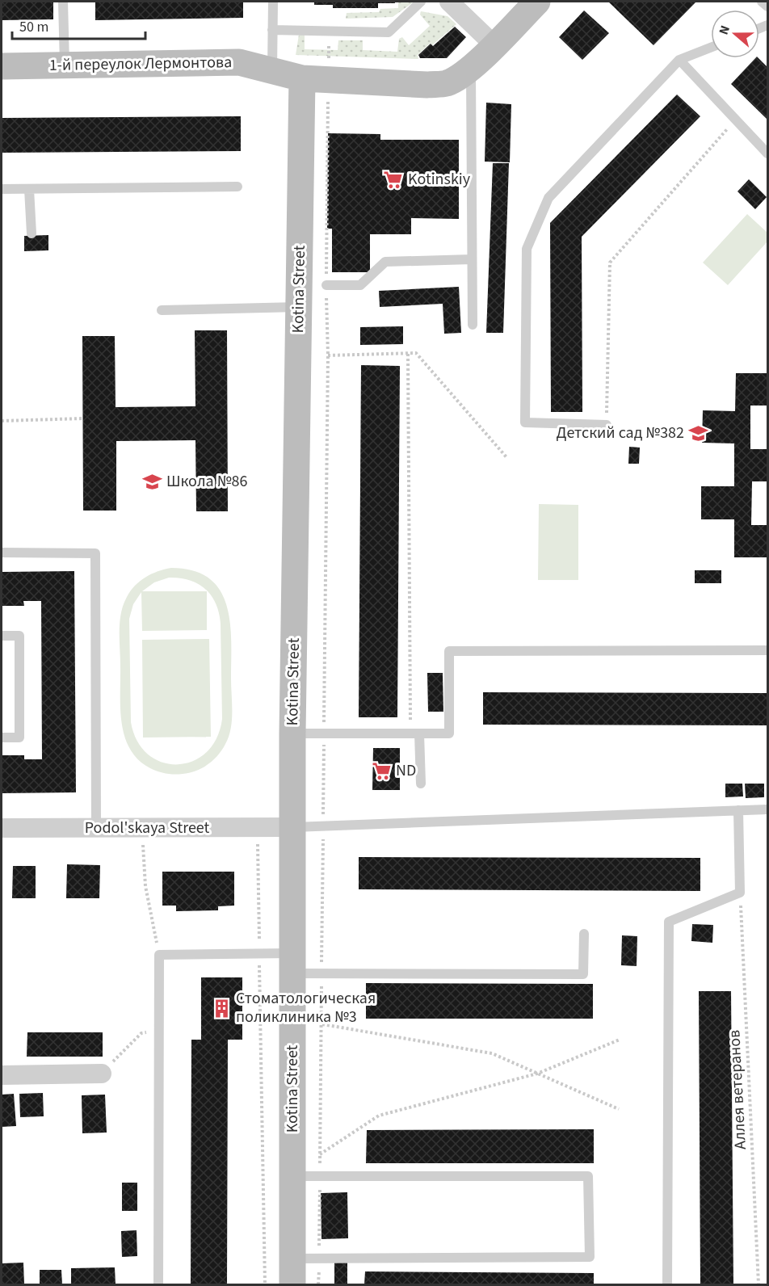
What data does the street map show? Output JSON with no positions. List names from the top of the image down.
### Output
{
  "streets": {
    "street": ["1-й переулок Лермонтова", "Kotina Street", "Podol'skaya Street"],
    "path": ["Аллея ветеранов"]
  },
  "crossings": [
    ["1-й переулок Лермонтова", "Kotina Street"],
    ["Kotina Street", "Podol'skaya Street"]
  ],
  "places": {
    "supermarket": ["Kotinskiy", "ND"],
    "school or university": ["Детский сад №382", "Школа №86"],
    "building": ["Стоматологическая поликлиника №3"]
  },
  "scale_bar": "50 m",
  "north": "left"
}
